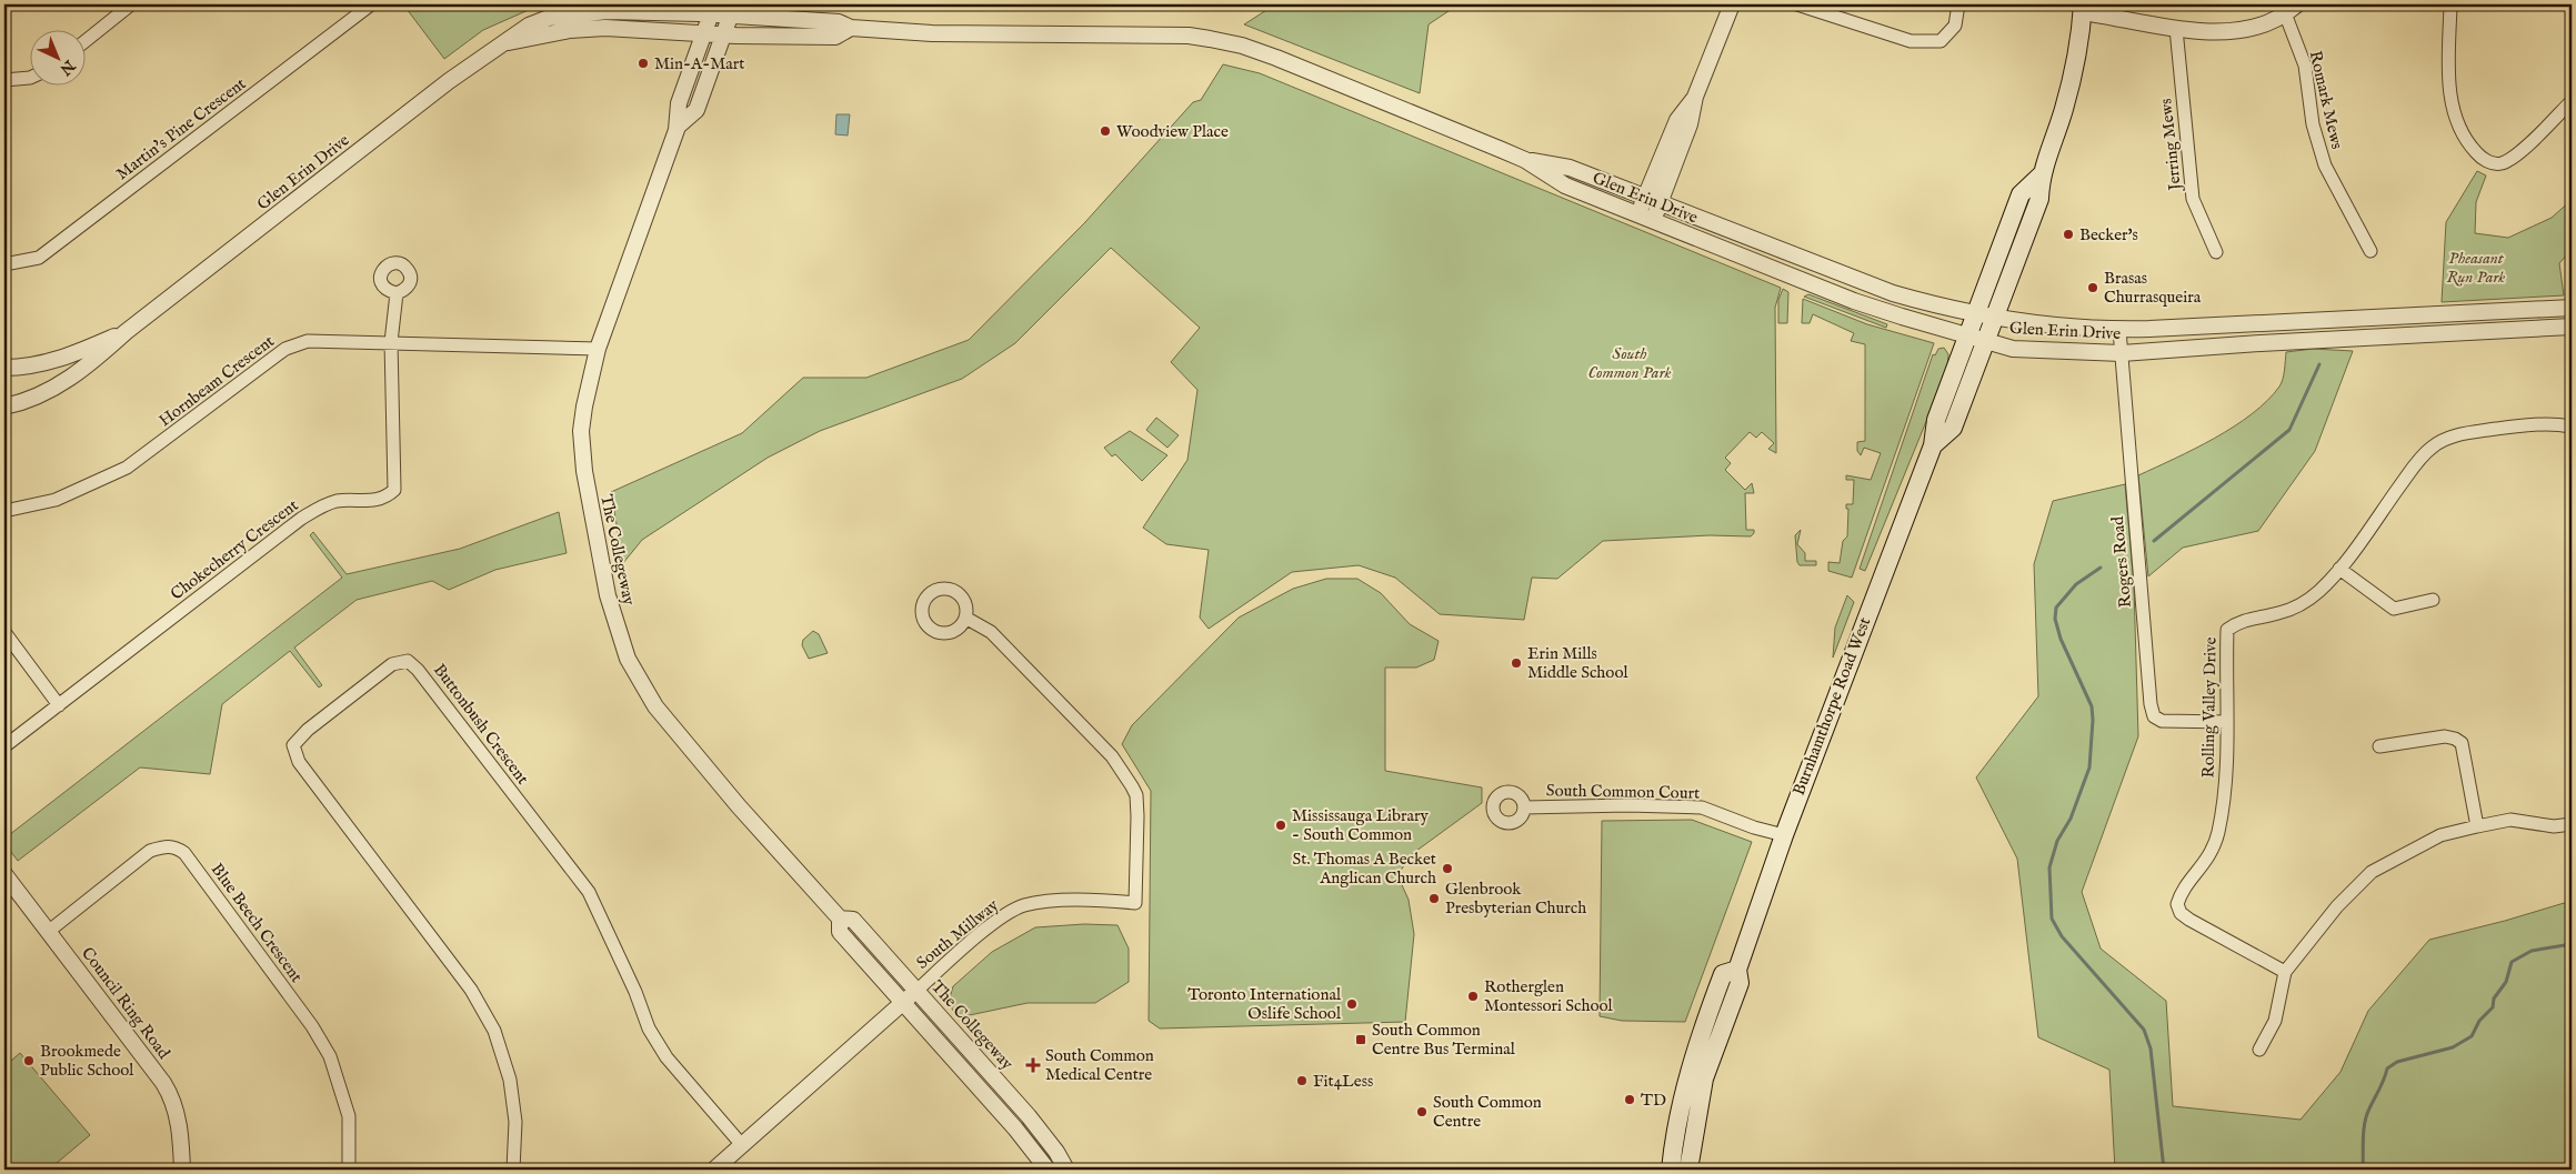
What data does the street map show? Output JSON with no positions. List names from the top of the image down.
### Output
{
  "streets": {
    "main road": ["Burnhamthorpe Road West"],
    "street": [
      "Romark Mews",
      "Martin's Pine Crescent",
      "Jerring Mews",
      "Glen Erin Drive",
      "Hornbeam Crescent",
      "Chokecherry Crescent",
      "The Collegeway",
      "Rogers Road",
      "Rolling Valley Drive",
      "Buttonbush Crescent",
      "South Common Court",
      "Blue Beech Crescent",
      "South Millway",
      "Council Ring Road"
    ]
  },
  "crossings": [
    ["Glen Erin Drive", "The Collegeway"],
    ["Glen Erin Drive", "Rogers Road"],
    ["Glen Erin Drive", "Burnhamthorpe Road West"],
    ["Hornbeam Crescent", "Chokecherry Crescent"],
    ["Hornbeam Crescent", "The Collegeway"],
    ["The Collegeway", "South Millway"],
    ["Rogers Road", "Rolling Valley Drive"],
    ["Burnhamthorpe Road West", "South Common Court"],
    ["Buttonbush Crescent", "South Millway"],
    ["Blue Beech Crescent", "Council Ring Road"]
  ],
  "parks": ["Pheasant Run Park", "South Common Park"],
  "places": {
    "other": [
      "Min-A-Mart",
      "Woodview Place",
      "Becker's",
      "Brasas Churrasqueira",
      "Erin Mills Middle School",
      "Mississauga Library - South Common",
      "St. Thomas A Becket Anglican Church",
      "Glenbrook Presbyterian Church",
      "Rotherglen Montessori School",
      "Toronto International Oslife School",
      "Brookmede Public School",
      "Fit4Less",
      "TD",
      "South Common Centre"
    ],
    "transit": ["South Common Centre Bus Terminal"],
    "health": ["South Common Medical Centre"]
  },
  "north": "bottom right"
}
